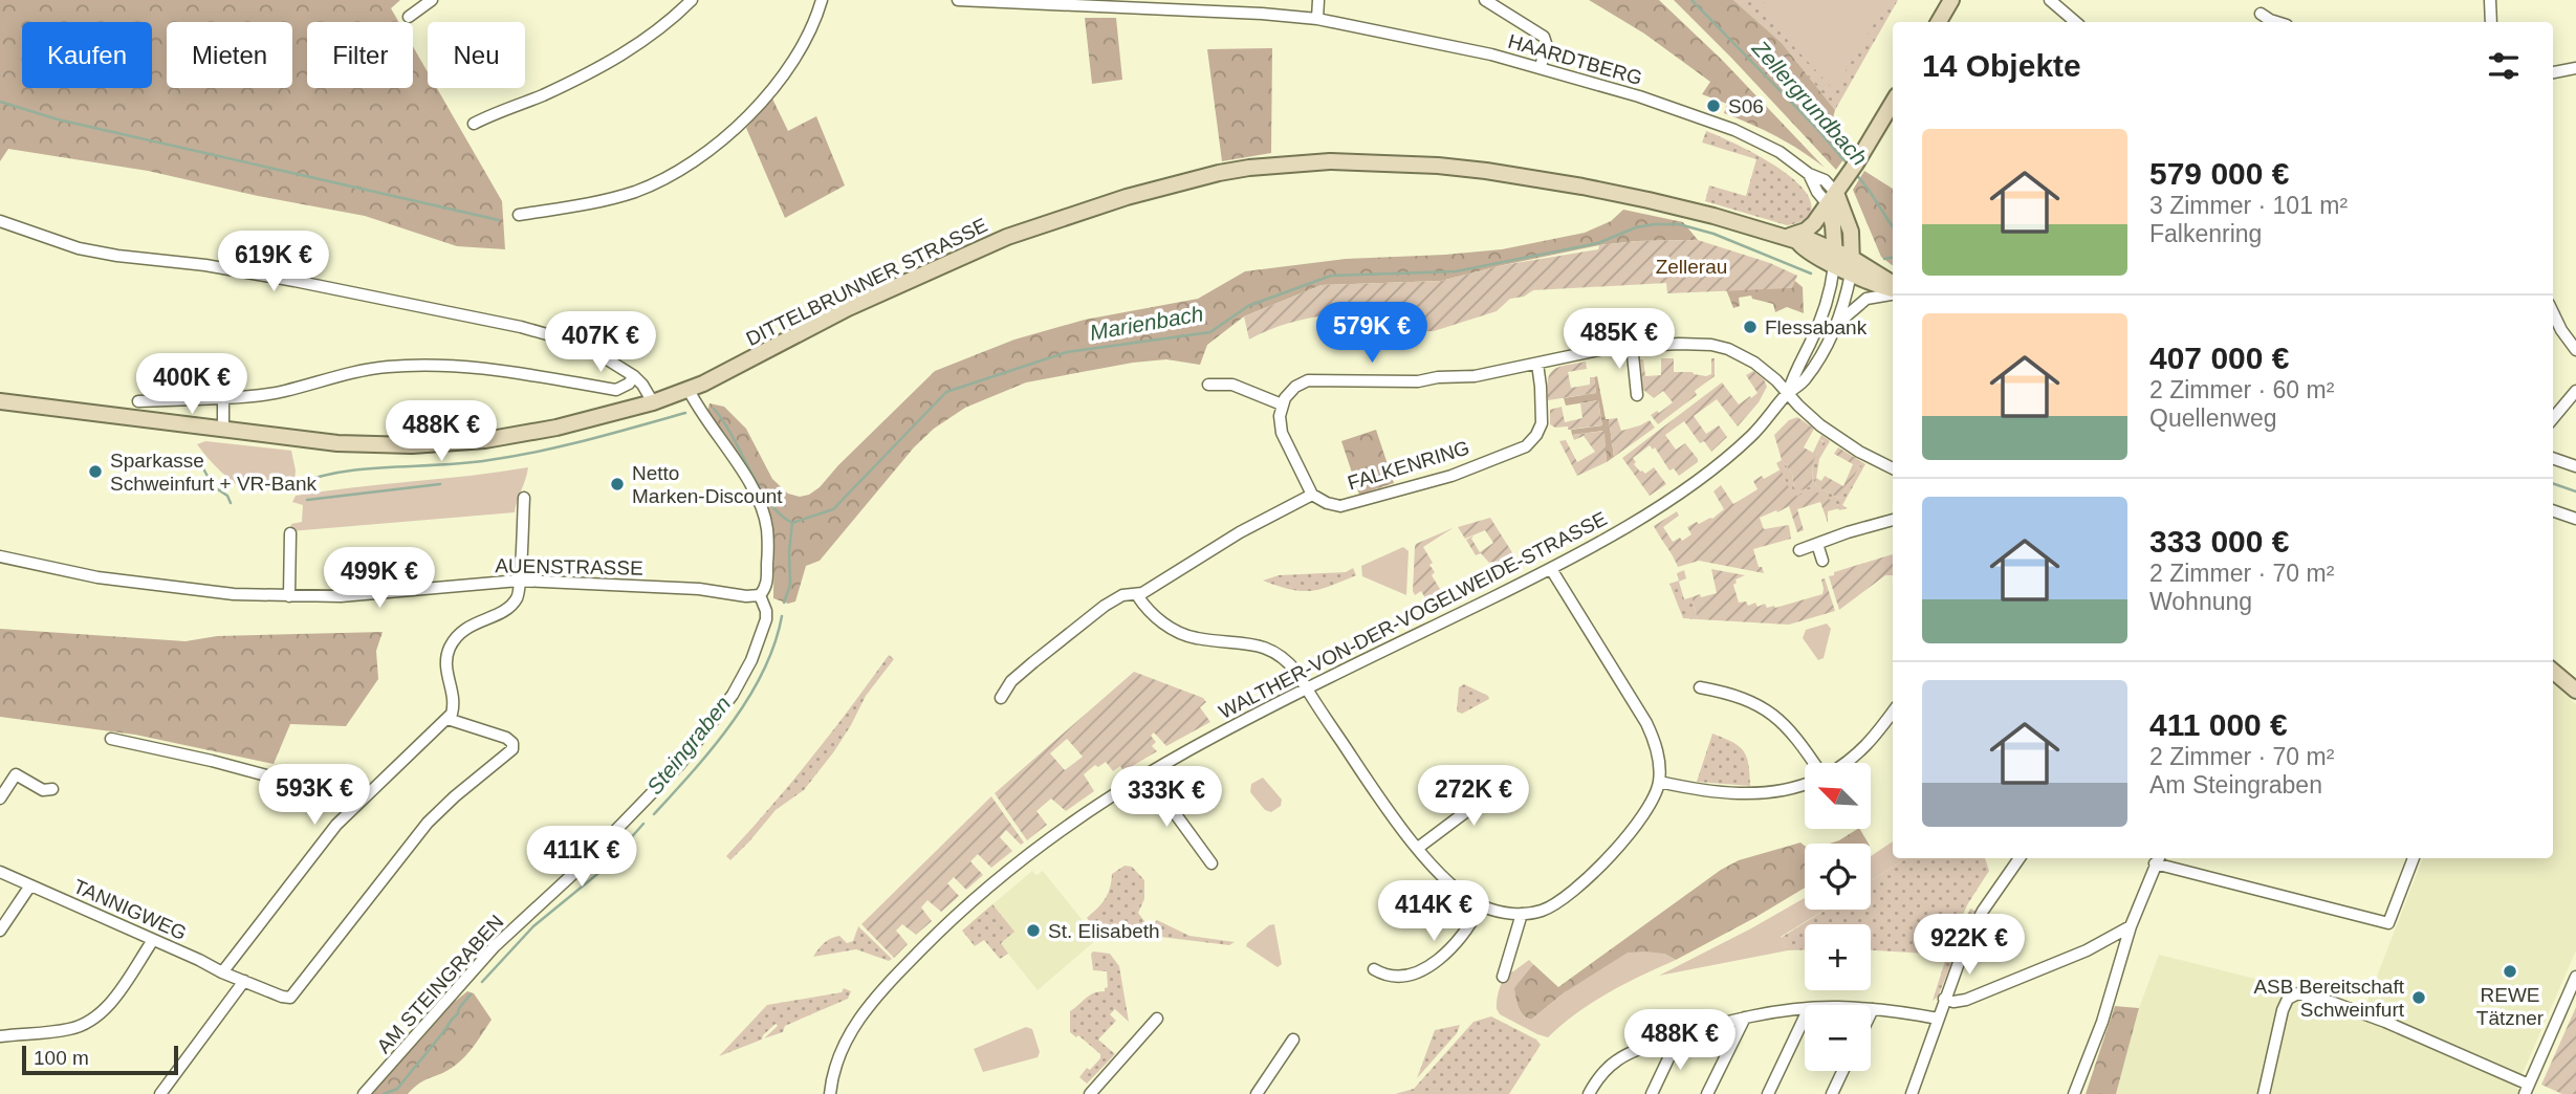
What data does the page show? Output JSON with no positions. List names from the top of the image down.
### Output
{
  "streets": {
    "street": [
      "HAARDTBERG",
      "DITTELBRUNNER STRASSE",
      "FALKENRING",
      "AUENSTRASSE",
      "WALTHER-VON-DER-VOGELWEIDE-STRASSE",
      "TANNIGWEG",
      "AM STEINGRABEN"
    ]
  },
  "crossings": [
    ["DITTELBRUNNER STRASSE", "WALTHER-VON-DER-VOGELWEIDE-STRASSE"],
    ["DITTELBRUNNER STRASSE", "AM STEINGRABEN"],
    ["AUENSTRASSE", "AM STEINGRABEN"]
  ],
  "water": ["Zellergrundbach", "Marienbach", "Steingraben"],
  "parks": ["Zellerau"],
  "places": [
    "S06",
    "Flessabank",
    "Sparkasse Schweinfurt + VR-Bank",
    "Netto Marken-Discount",
    "St. Elisabeth",
    "REWE Tätzner",
    "ASB Bereitschaft Schweinfurt"
  ],
  "scale_bar": "100 m",
  "north": "top left",
  "page": {
    "chip": [
      "Kaufen",
      "Mieten",
      "Filter",
      "Neu"
    ],
    "heading": "14 Objekte",
    "list": [
      {
        "name": "579 000 €",
        "note": "3 Zimmer · 101 m² · Falkenring"
      },
      {
        "name": "407 000 €",
        "note": "2 Zimmer · 60 m² · Quellenweg"
      },
      {
        "name": "333 000 €",
        "note": "2 Zimmer · 70 m² · Wohnung"
      },
      {
        "name": "411 000 €",
        "note": "2 Zimmer · 70 m² · Am Steingraben"
      }
    ],
    "price": [
      "619K €",
      "579K €",
      "485K €",
      "407K €",
      "400K €",
      "488K €",
      "499K €",
      "593K €",
      "272K €",
      "333K €",
      "411K €",
      "414K €",
      "922K €",
      "488K €"
    ],
    "map_buttons": ["+", "−"],
    "scale": "100 m"
  }
}
